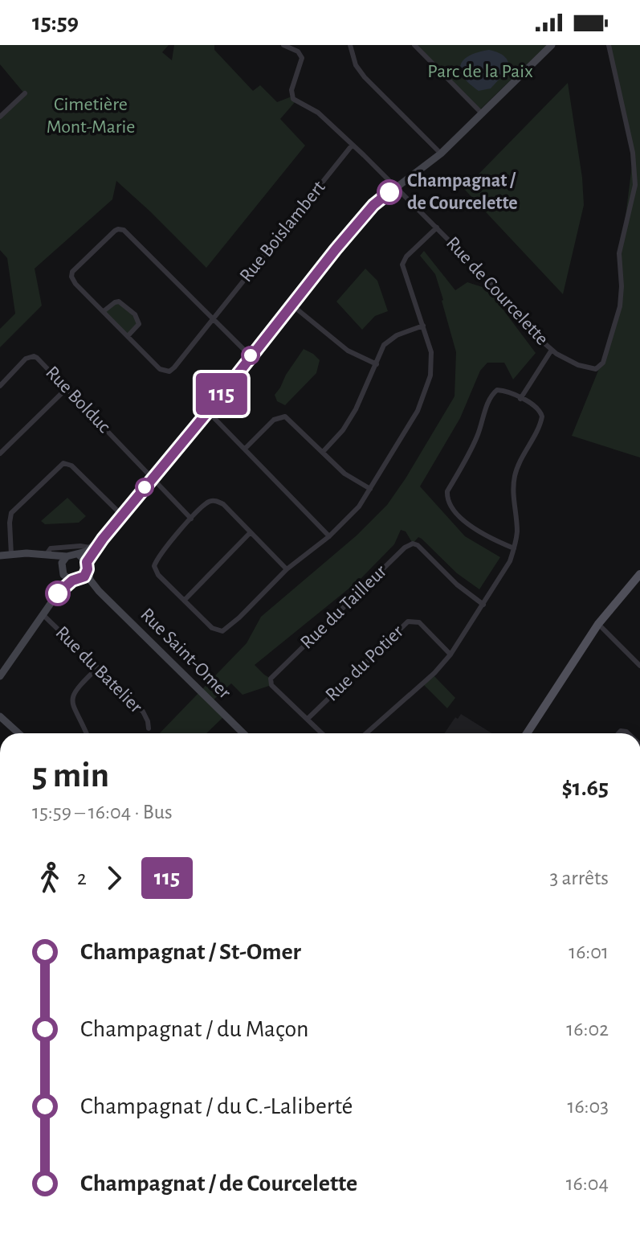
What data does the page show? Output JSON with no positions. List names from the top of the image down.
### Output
{
  "streets": {
    "street": [
      "Rue Boislambert",
      "Rue de Courcelette",
      "Rue Bolduc",
      "Rue du Tailleur",
      "Rue Saint-Omer",
      "Rue du Potier",
      "Rue du Batelier"
    ]
  },
  "crossings": [
    ["Rue Boislambert", "Rue de Courcelette"],
    ["Rue du Tailleur", "Rue du Potier"]
  ],
  "parks": ["Parc de la Paix", "Cimetière Mont-Marie"],
  "places": ["Champagnat / de Courcelette"],
  "lines": ["bus line 115"],
  "page": {
    "status": "15:59",
    "on_map": "115",
    "heading": ["5 min", "15:59 – 16:04 · Bus", "$1.65"],
    "legs": ["2", "115", "3 arrêts"],
    "list": [
      {
        "name": "Champagnat / St-Omer",
        "value": "16:01"
      },
      {
        "name": "Champagnat / du Maçon",
        "value": "16:02"
      },
      {
        "name": "Champagnat / du C.-Laliberté",
        "value": "16:03"
      },
      {
        "name": "Champagnat / de Courcelette",
        "value": "16:04"
      }
    ]
  }
}
